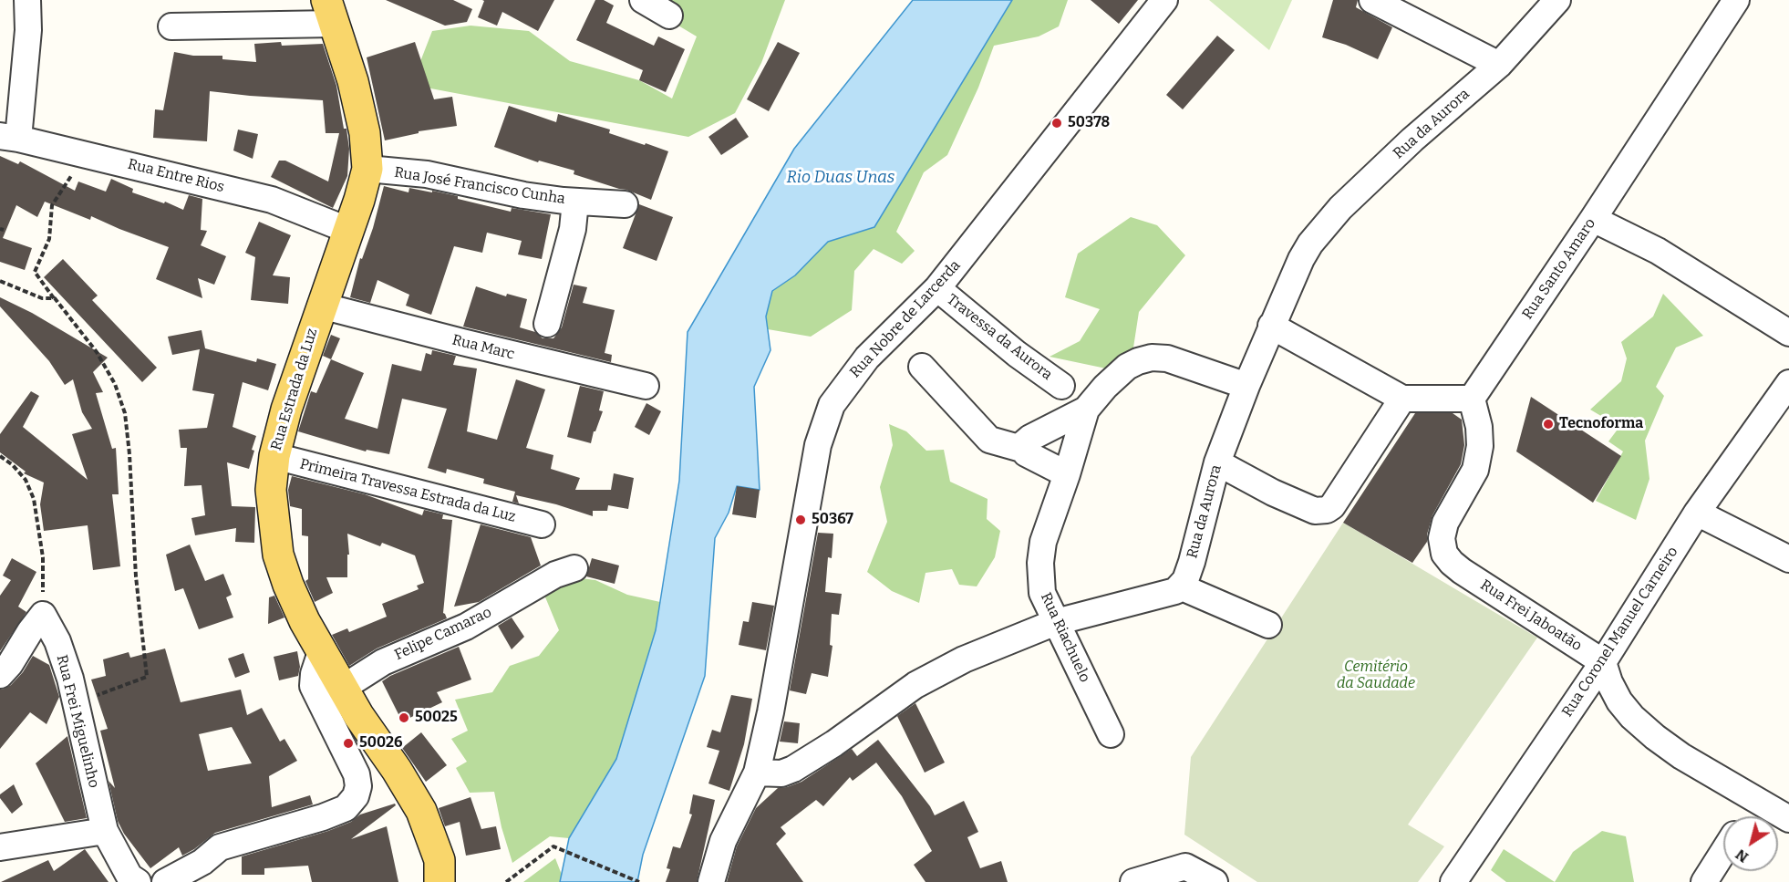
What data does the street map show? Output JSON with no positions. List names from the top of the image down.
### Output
{
  "streets": {
    "main road": ["Rua Estrada da Luz"],
    "street": [
      "Rua da Aurora",
      "Rua Entre Rios",
      "Rua José Francisco Cunha",
      "Rua Santo Amaro",
      "Rua Nobre de Larcerda",
      "Travessa da Aurora",
      "Rua Marc",
      "Primeira Travessa Estrada da Luz",
      "Rua Frei Jaboatão",
      "Rua Coronel Manuel Carneiro",
      "Felipe Camarao",
      "Rua Riachuelo",
      "Rua Frei Miguelinho"
    ]
  },
  "crossings": [
    ["Rua Entre Rios", "Rua Estrada da Luz"],
    ["Rua José Francisco Cunha", "Rua Estrada da Luz"],
    ["Rua Santo Amaro", "Rua Frei Jaboatão"],
    ["Rua Nobre de Larcerda", "Travessa da Aurora"],
    ["Rua Marc", "Rua Estrada da Luz"],
    ["Rua Estrada da Luz", "Primeira Travessa Estrada da Luz"],
    ["Rua Estrada da Luz", "Felipe Camarao"],
    ["Rua Frei Jaboatão", "Rua Coronel Manuel Carneiro"]
  ],
  "water": ["Rio Duas Unas"],
  "parks": ["Cemitério da Saudade"],
  "places": [
    "50378",
    "Tecnoforma",
    "50367",
    "50025",
    "50026"
  ],
  "north": "bottom left"
}
